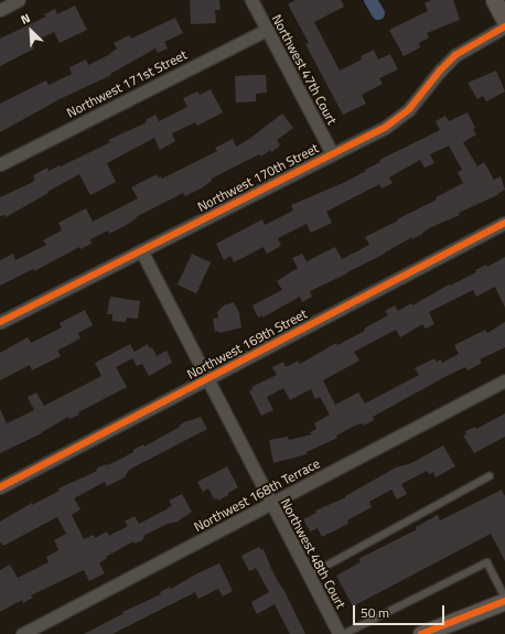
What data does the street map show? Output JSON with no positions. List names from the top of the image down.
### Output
{
  "streets": {
    "street": [
      "Northwest 47th Court",
      "Northwest 171st Street",
      "Northwest 170th Street",
      "Northwest 169th Street",
      "Northwest 168th Terrace",
      "Northwest 48th Court"
    ]
  },
  "crossings": [
    ["Northwest 47th Court", "Northwest 171st Street"],
    ["Northwest 47th Court", "Northwest 170th Street"],
    ["Northwest 170th Street", "Northwest 48th Court"],
    ["Northwest 169th Street", "Northwest 48th Court"],
    ["Northwest 168th Terrace", "Northwest 48th Court"]
  ],
  "scale_bar": "50 m",
  "north": "top left"
}
